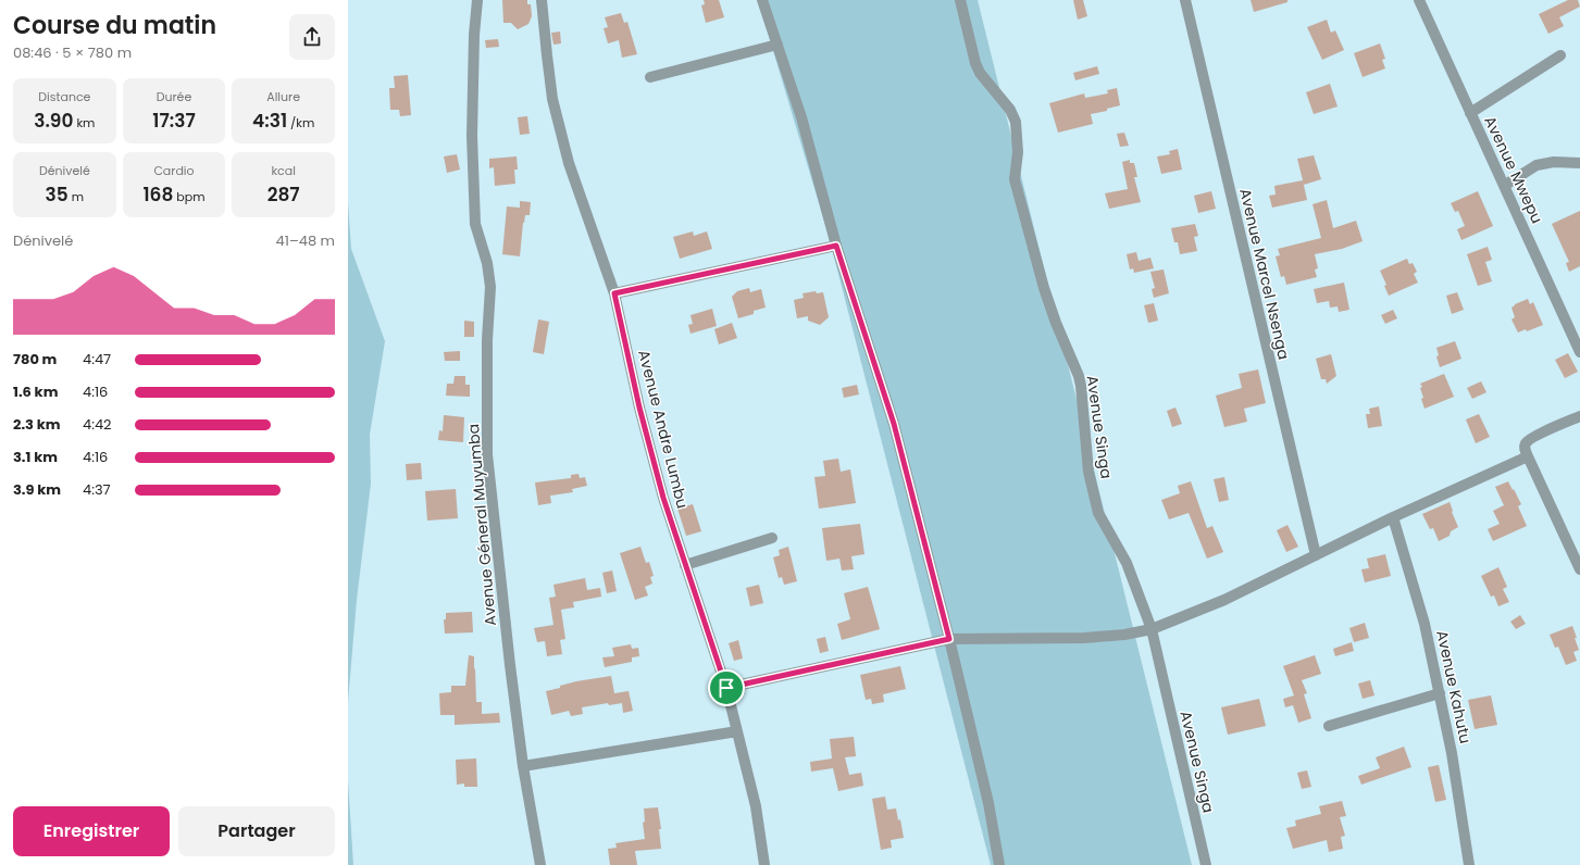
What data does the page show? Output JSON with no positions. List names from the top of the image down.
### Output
{
  "streets": {
    "street": [
      "Avenue Mwepu",
      "Avenue Marcel Nsenga",
      "Avenue Singa",
      "Avenue Andre Lumbu",
      "Avenue Géneral Muyumba",
      "Avenue Kahutu"
    ]
  },
  "page": {
    "heading": ["Course du matin", "08:46 · 5 × 780 m"],
    "stats": [
      ["Distance", "3.90 km"],
      ["Durée", "17:37"],
      ["Allure", "4:31 /km"],
      ["Dénivelé", "35 m"],
      ["Cardio", "168 bpm"],
      ["kcal", "287"]
    ],
    "chart": ["Dénivelé", "41–48 m"],
    "list": [
      {
        "name": "780 m",
        "note": "4:47"
      },
      {
        "name": "1.6 km",
        "note": "4:16"
      },
      {
        "name": "2.3 km",
        "note": "4:42"
      },
      {
        "name": "3.1 km",
        "note": "4:16"
      },
      {
        "name": "3.9 km",
        "note": "4:37"
      }
    ],
    "buttons": ["Enregistrer", "Partager"]
  }
}
